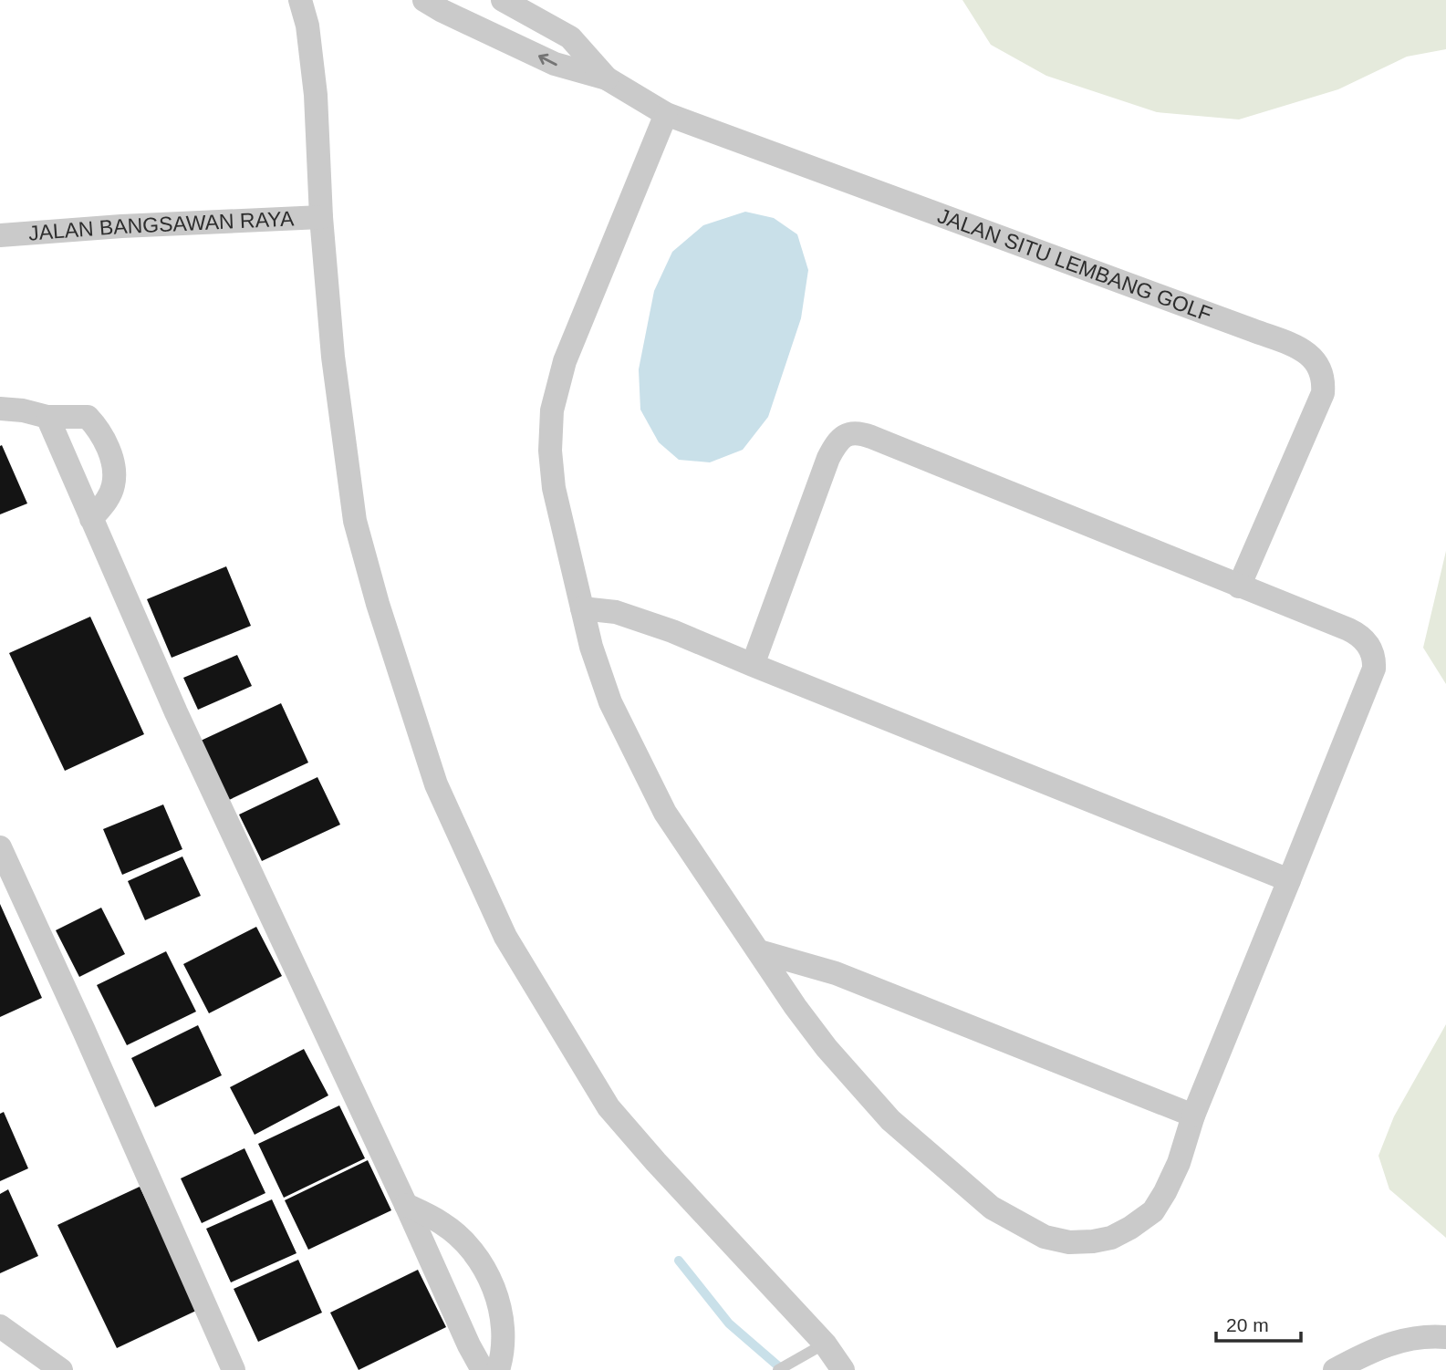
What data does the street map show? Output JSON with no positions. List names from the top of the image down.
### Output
{
  "streets": {
    "street": ["JALAN BANGSAWAN RAYA", "JALAN SITU LEMBANG GOLF"]
  },
  "scale_bar": "20 m"
}
